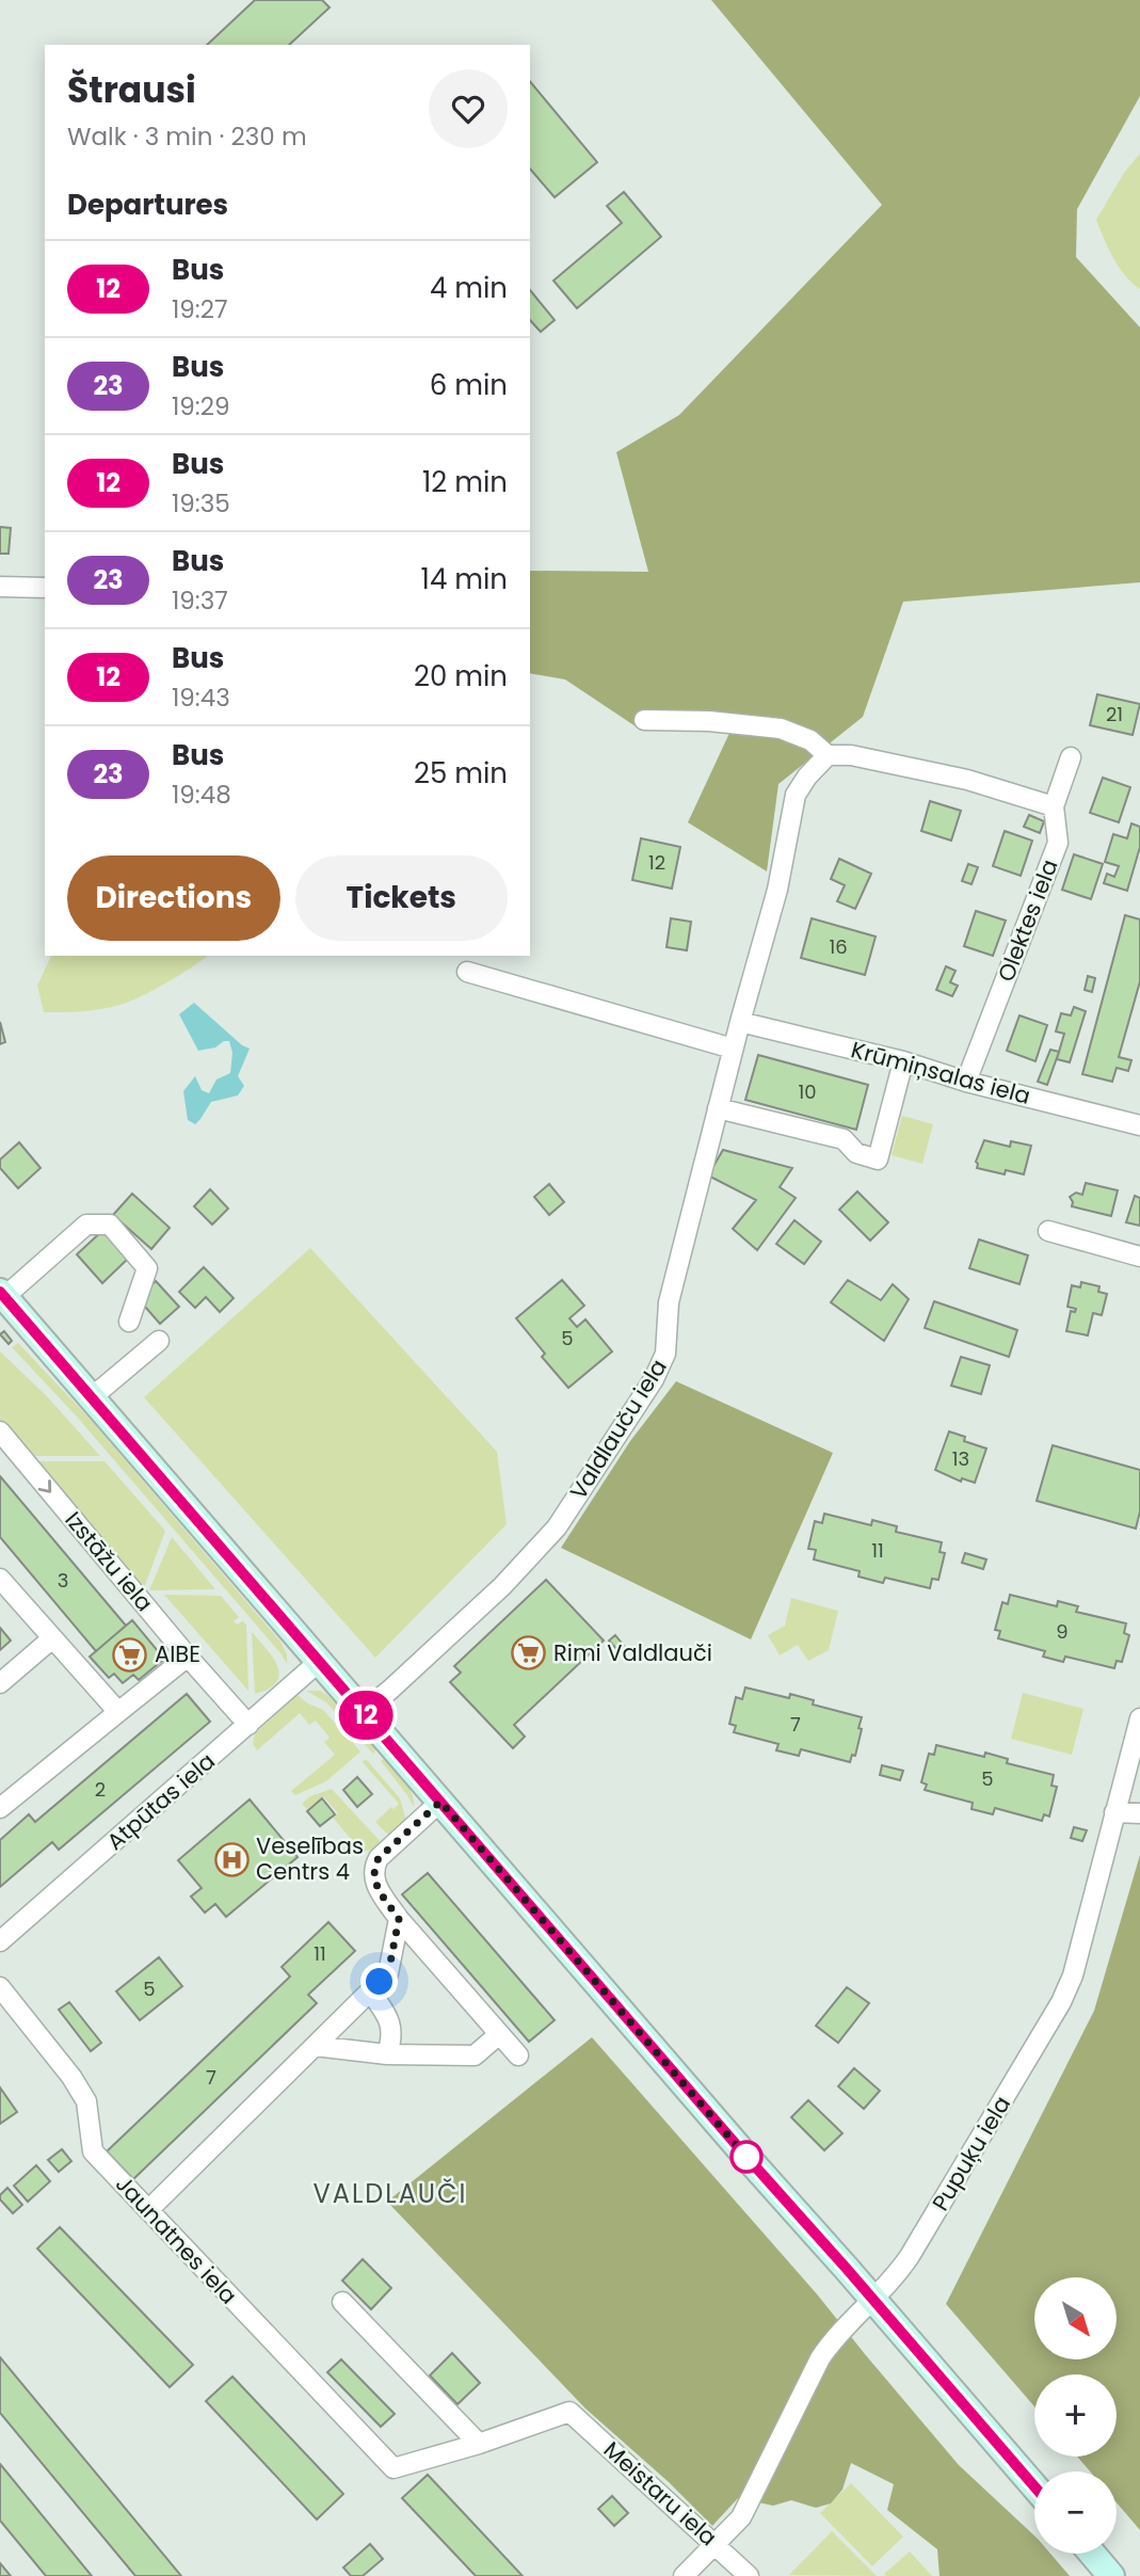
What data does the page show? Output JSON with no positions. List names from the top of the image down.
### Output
{
  "streets": {
    "street": [
      "Olektes iela",
      "Krūmiņsalas iela",
      "Valdlauču iela",
      "Izstāžu iela",
      "Atpūtas iela",
      "Pupuķu iela",
      "Jaunatnes iela",
      "Meistaru iela"
    ]
  },
  "crossings": [
    ["Olektes iela", "Krūmiņsalas iela"],
    ["Krūmiņsalas iela", "Valdlauču iela"],
    ["Izstāžu iela", "Atpūtas iela"],
    ["Pupuķu iela", "Meistaru iela"],
    ["Jaunatnes iela", "Meistaru iela"]
  ],
  "districts": ["VALDLAUČI"],
  "places": {
    "supermarket": ["Rimi Valdlauči", "AIBE"],
    "hospital": ["Veselības Centrs 4"]
  },
  "lines": ["bus line 12"],
  "house_numbers": [
    "21",
    "12",
    "16",
    "10",
    "5",
    "13",
    "11",
    "3",
    "9",
    "7",
    "5",
    "2",
    "11",
    "5",
    "7"
  ],
  "north": "bottom right",
  "page": {
    "on_map": "12",
    "heading": [
      ["Štrausi", "Walk · 3 min · 230 m"],
      "Departures"
    ],
    "list": [
      {
        "mark": "12",
        "name": "Bus",
        "note": "19:27",
        "value": "4 min"
      },
      {
        "mark": "23",
        "name": "Bus",
        "note": "19:29",
        "value": "6 min"
      },
      {
        "mark": "12",
        "name": "Bus",
        "note": "19:35",
        "value": "12 min"
      },
      {
        "mark": "23",
        "name": "Bus",
        "note": "19:37",
        "value": "14 min"
      },
      {
        "mark": "12",
        "name": "Bus",
        "note": "19:43",
        "value": "20 min"
      },
      {
        "mark": "23",
        "name": "Bus",
        "note": "19:48",
        "value": "25 min"
      }
    ],
    "buttons": ["Directions", "Tickets"],
    "map_buttons": ["+", "−"]
  }
}
